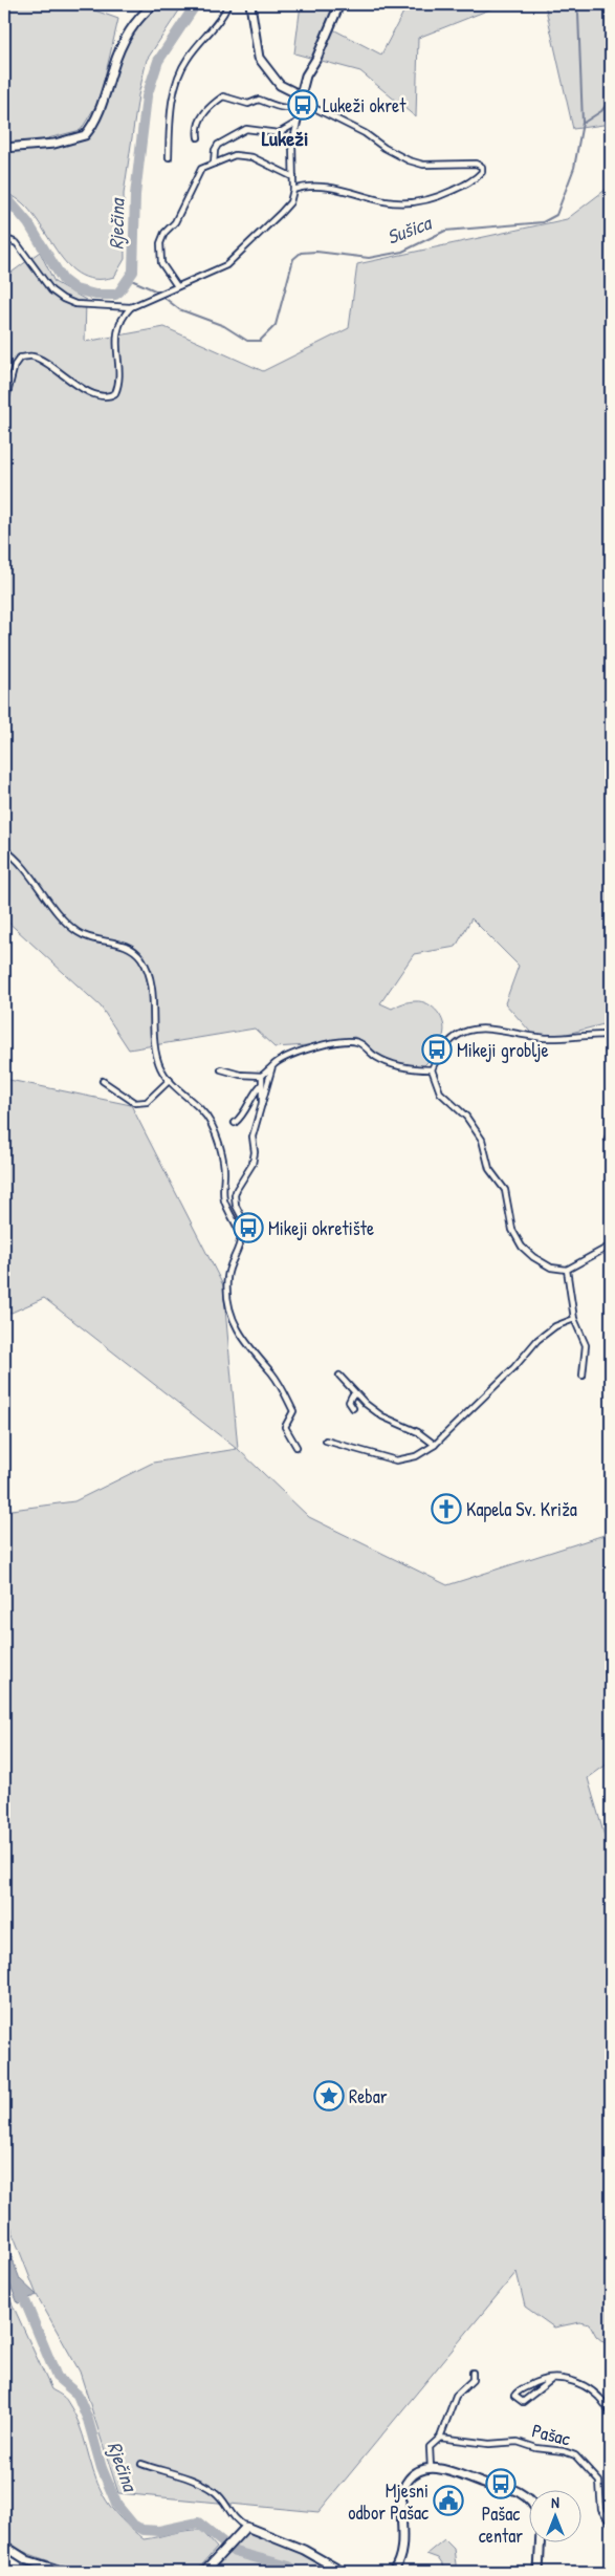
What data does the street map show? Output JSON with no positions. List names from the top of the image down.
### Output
{
  "streets": {
    "street": ["Pašac"]
  },
  "districts": ["Lukeži"],
  "water": ["Rječina", "Sušica"],
  "places": {
    "bus stop": [
      "Lukeži okret",
      "Mikeji groblje",
      "Mikeji okretište",
      "Pašac centar"
    ],
    "church": ["Kapela Sv. Križa"],
    "place": ["Rebar"],
    "public building": ["Mjesni odbor Pašac"]
  },
  "north": "top"
}
